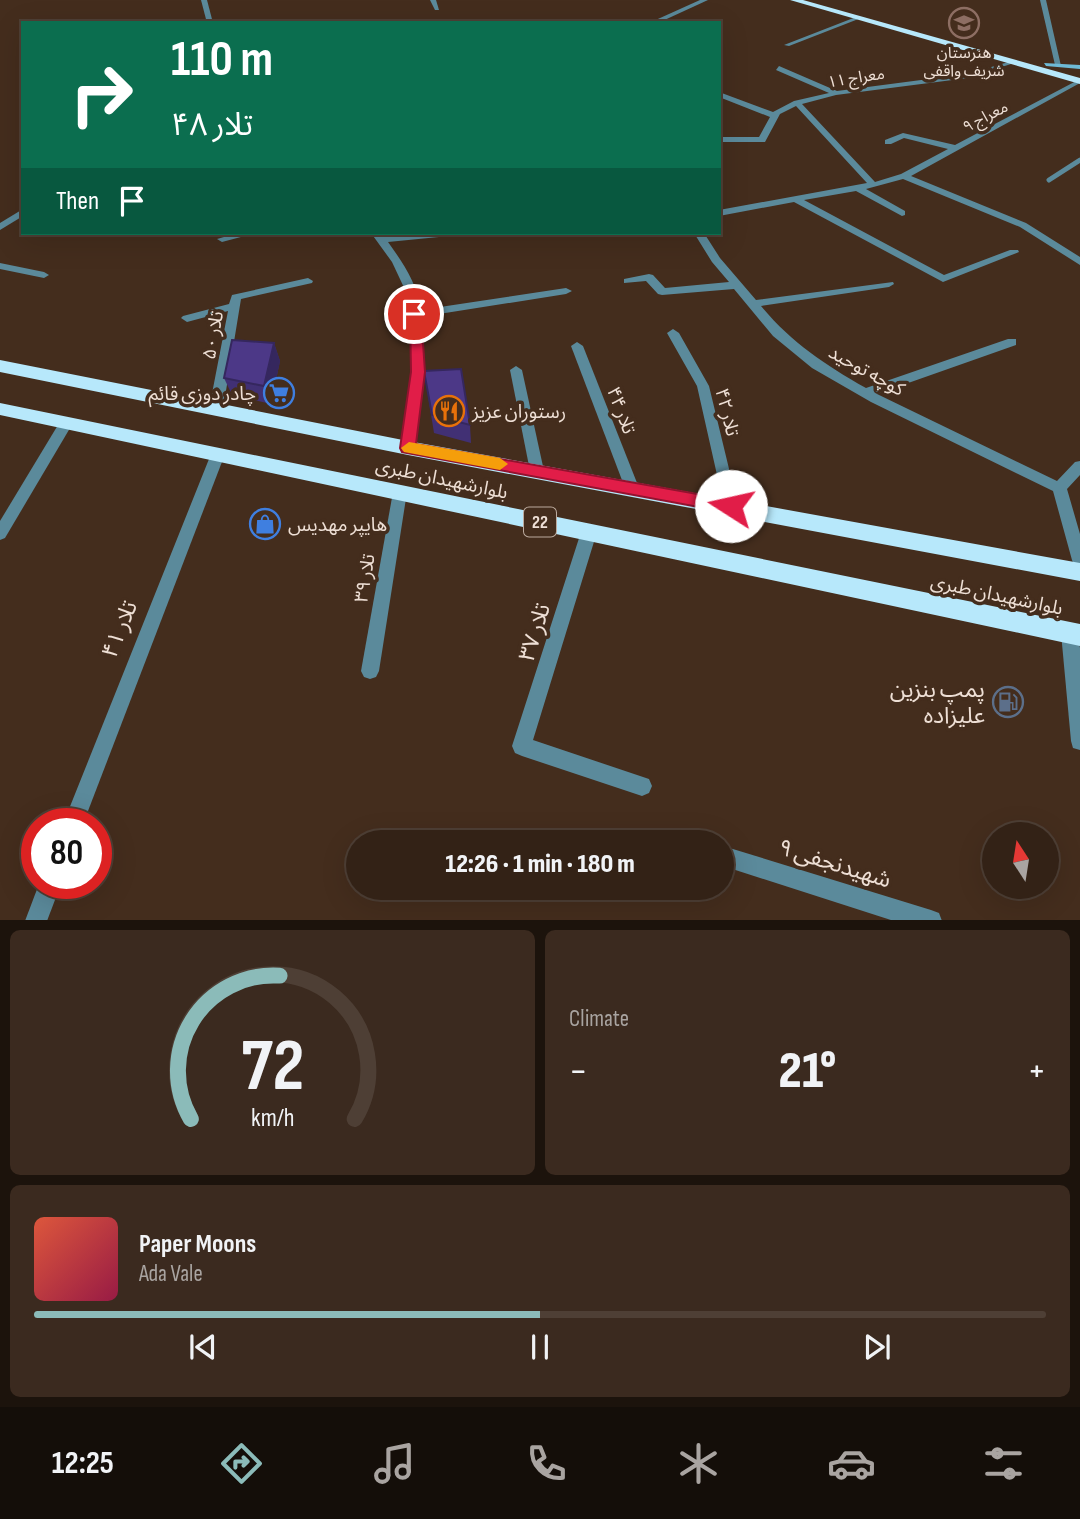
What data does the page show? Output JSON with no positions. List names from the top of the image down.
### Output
{
  "streets": {
    "highway": ["بلوارشهیدان طبری", "22"],
    "street": [
      "معراج ۱۱",
      "معراج ۹",
      "تلار ۵۰",
      "کوچه توحید",
      "تلار ۴۴",
      "تلار ۴۲",
      "تلار ۳۹",
      "تلار ۴۱",
      "تلار ۳۷",
      "شهیدنجفی ۹"
    ]
  },
  "crossings": [
    ["تلار ۵۰", "بلوارشهیدان طبری"],
    ["تلار ۴۴", "بلوارشهیدان طبری"],
    ["تلار ۴۲", "بلوارشهیدان طبری"],
    ["بلوارشهیدان طبری", "تلار ۳۹"],
    ["بلوارشهیدان طبری", "تلار ۴۱"],
    ["بلوارشهیدان طبری", "تلار ۳۷"]
  ],
  "places": {
    "school or university": ["هنرستان شریف واقفی"],
    "supermarket": ["چادر دوزی قائم"],
    "restaurant": ["رستوران عزیز"],
    "shop": ["هایپر مهدیس"],
    "fuel station": ["پمپ بنزین علیزاده"]
  },
  "north": "top",
  "page": {
    "turn": ["110 m", "تلار ۴۸"],
    "then": "Then",
    "limit": "80",
    "trip": "12:26 · 1 min · 180 m",
    "tile": "Climate",
    "heat": ["−", "21°", "+"],
    "song": ["Paper Moons", "Ada Vale"],
    "tabs": "12:25",
    "gauge": ["72", "km/h"]
  }
}
